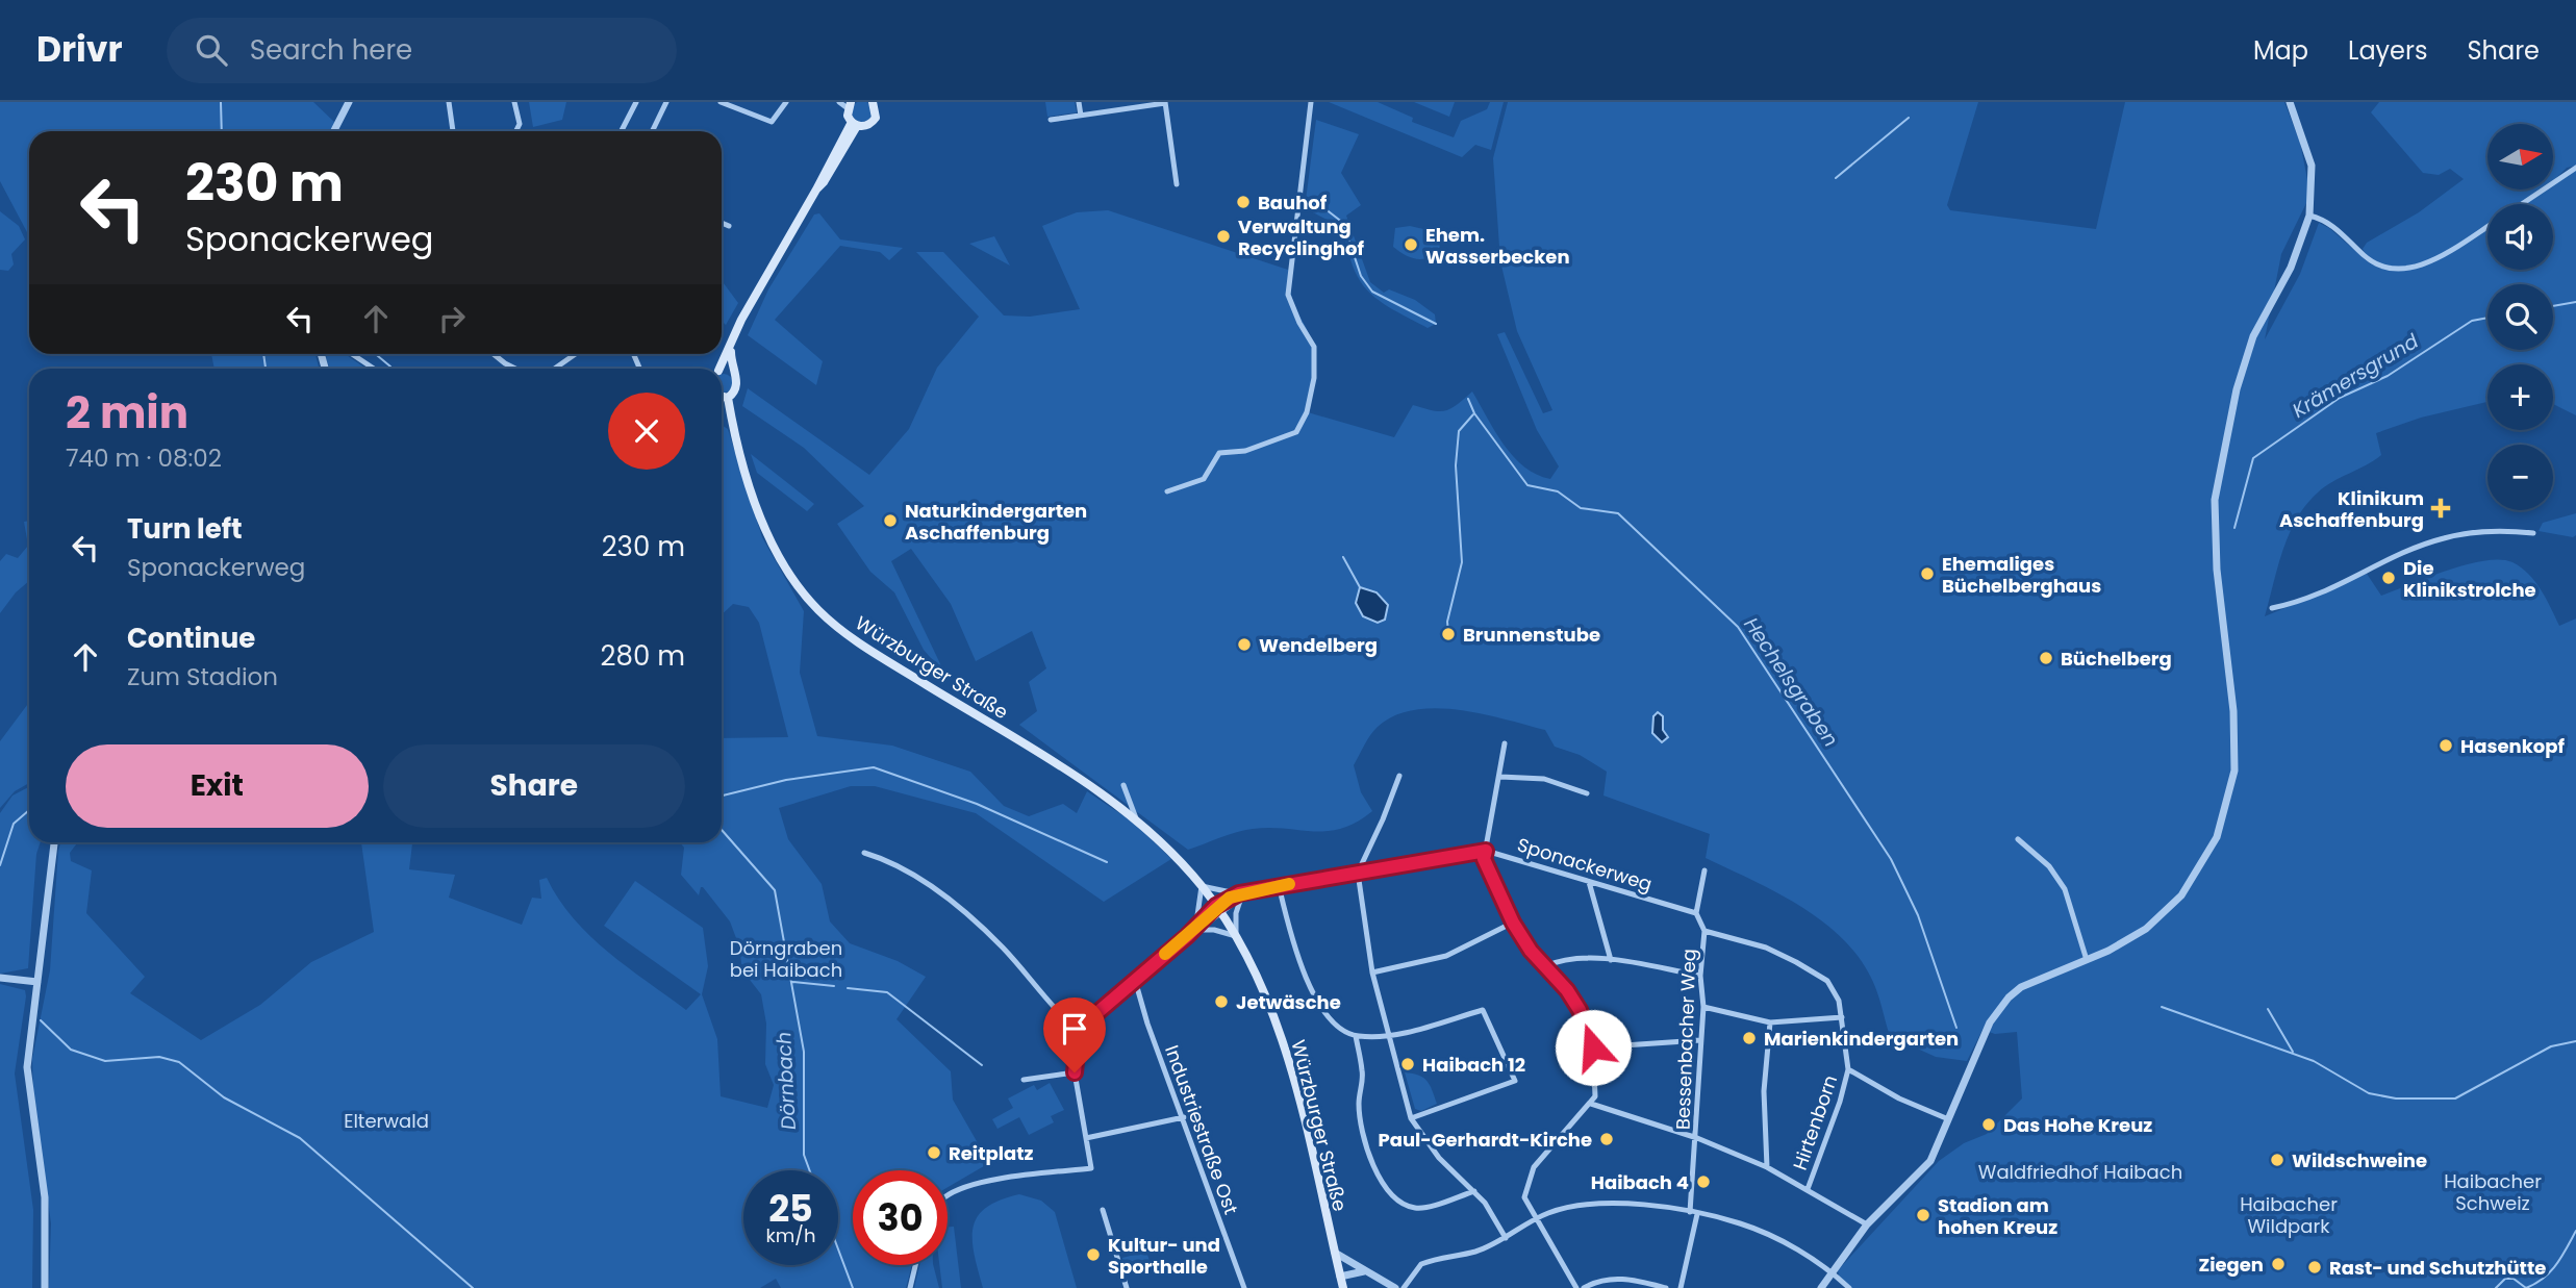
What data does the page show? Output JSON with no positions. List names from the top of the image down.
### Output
{
  "streets": {
    "main road": ["Würzburger Straße"],
    "street": [
      "Sponackerweg",
      "Bessenbacher Weg",
      "Hirtenborn",
      "Industriestraße Ost"
    ]
  },
  "crossings": [
    ["Würzburger Straße", "Sponackerweg"],
    ["Sponackerweg", "Bessenbacher Weg"],
    ["Bessenbacher Weg", "Hirtenborn"]
  ],
  "water": ["Krämersgrund", "Hechelsgraben", "Dörnbach"],
  "parks": [
    "Dörngraben bei Haibach",
    "Elterwald",
    "Waldfriedhof Haibach",
    "Haibacher Schweiz",
    "Haibacher Wildpark"
  ],
  "places": {
    "other": [
      "Bauhof",
      "Verwaltung Recyclinghof",
      "Ehem. Wasserbecken",
      "Naturkindergarten Aschaffenburg",
      "Ehemaliges Büchelberghaus",
      "Die Klinikstrolche",
      "Brunnenstube",
      "Wendelberg",
      "Büchelberg",
      "Hasenkopf",
      "Jetwäsche",
      "Marienkindergarten",
      "Haibach 12",
      "Das Hohe Kreuz",
      "Paul-Gerhardt-Kirche",
      "Reitplatz",
      "Wildschweine",
      "Haibach 4",
      "Stadion am hohen Kreuz",
      "Kultur- und Sporthalle",
      "Ziegen",
      "Rast- und Schutzhütte"
    ],
    "health": ["Klinikum Aschaffenburg"]
  },
  "north": "right",
  "page": {
    "header": "Drivr",
    "search": "Search here",
    "nav": ["Map", "Layers", "Share"],
    "map_buttons": ["+", "−"],
    "turn": ["230 m", "Sponackerweg"],
    "heading": ["2 min", "740 m · 08:02"],
    "list": [
      {
        "name": "Turn left",
        "note": "Sponackerweg",
        "value": "230 m"
      },
      {
        "name": "Continue",
        "note": "Zum Stadion",
        "value": "280 m"
      }
    ],
    "buttons": ["Exit", "Share"],
    "speed": "25 km/h",
    "limit": "30"
  }
}
